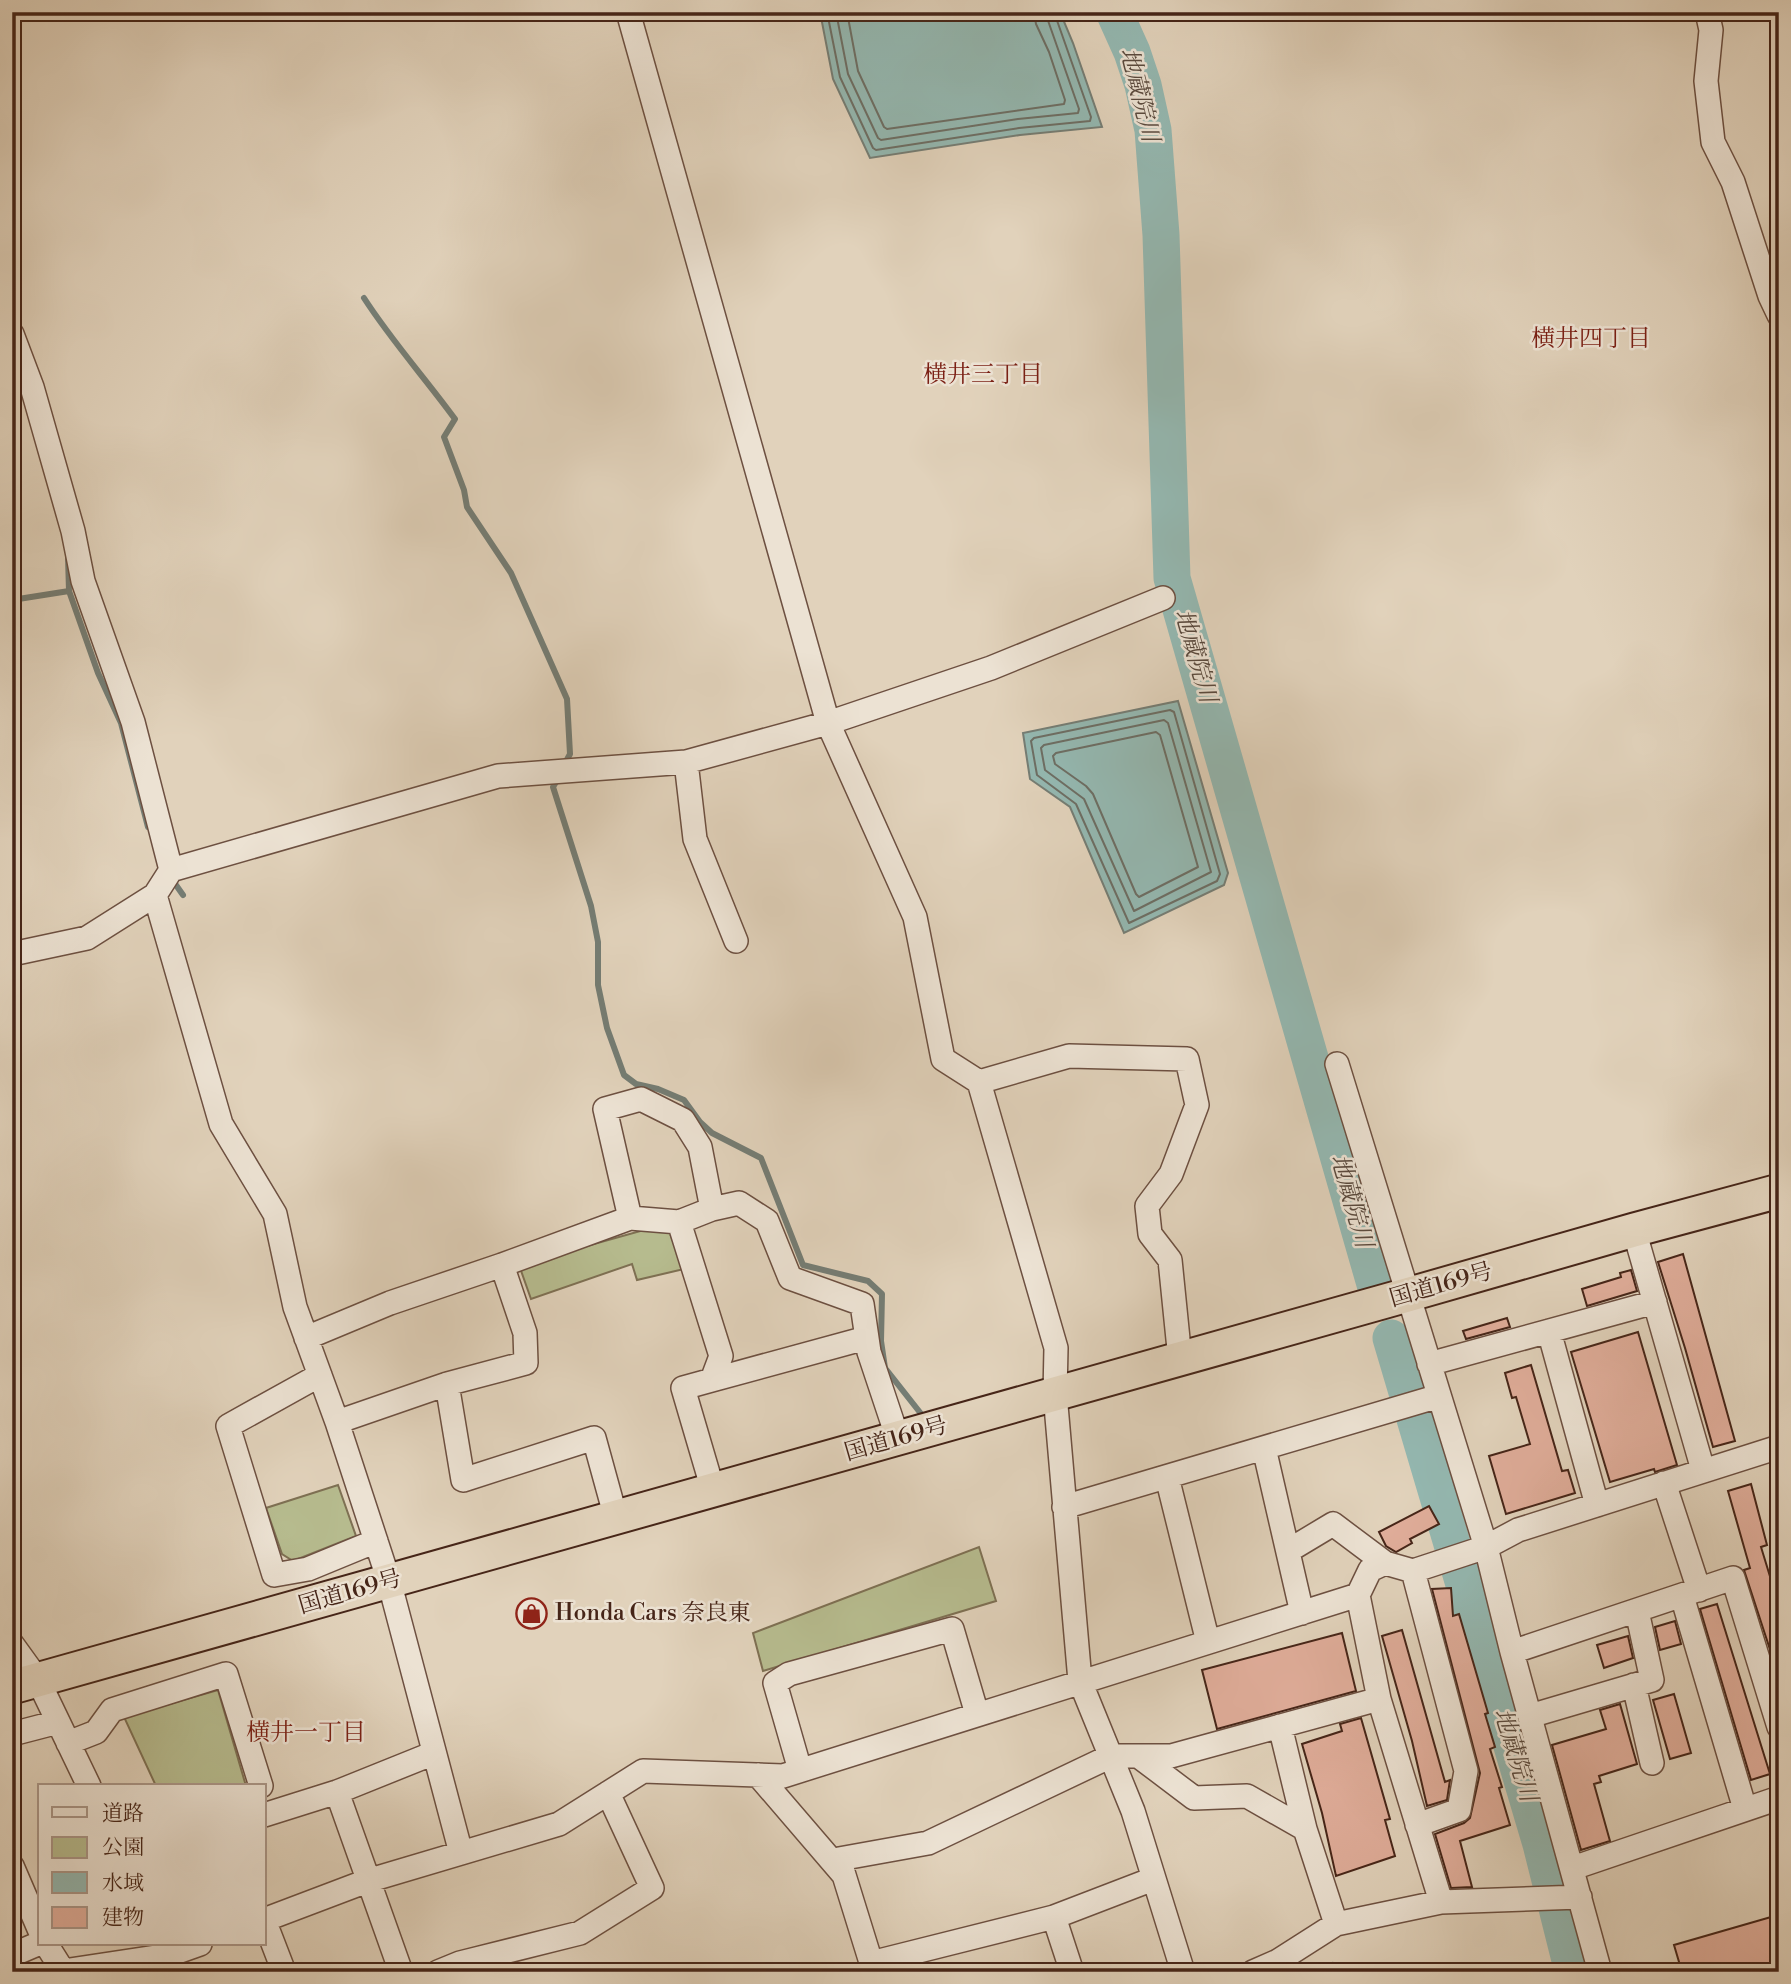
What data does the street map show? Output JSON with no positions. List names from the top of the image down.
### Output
{
  "streets": {
    "highway": ["国道169号"]
  },
  "districts": ["横井四丁目", "横井三丁目", "横井一丁目"],
  "water": ["地蔵院川"],
  "places": {
    "shop": ["Honda Cars 奈良東"]
  },
  "legend": [
    "道路",
    "公園",
    "水域",
    "建物"
  ]
}
